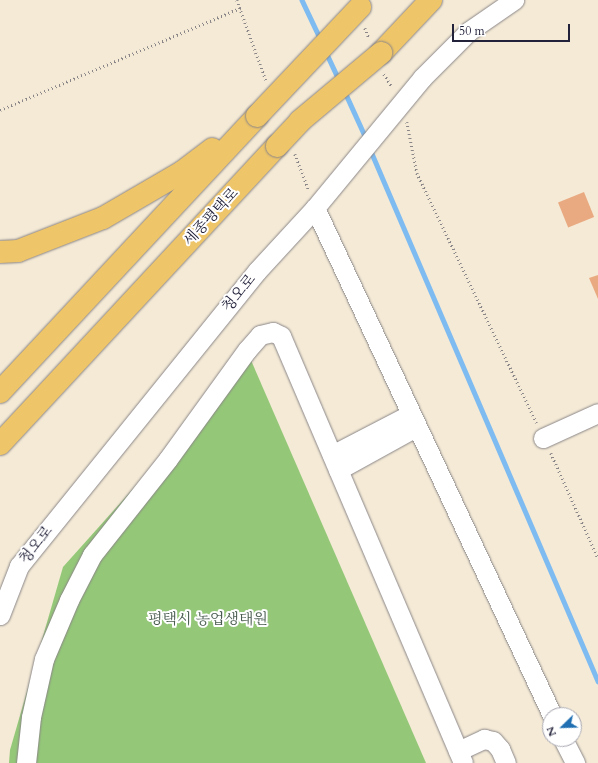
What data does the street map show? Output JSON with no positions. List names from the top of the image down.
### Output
{
  "streets": {
    "highway": ["세종평택로"],
    "street": ["청오로"]
  },
  "parks": ["평택시 농업생태원"],
  "scale_bar": "50 m",
  "north": "bottom left"
}
